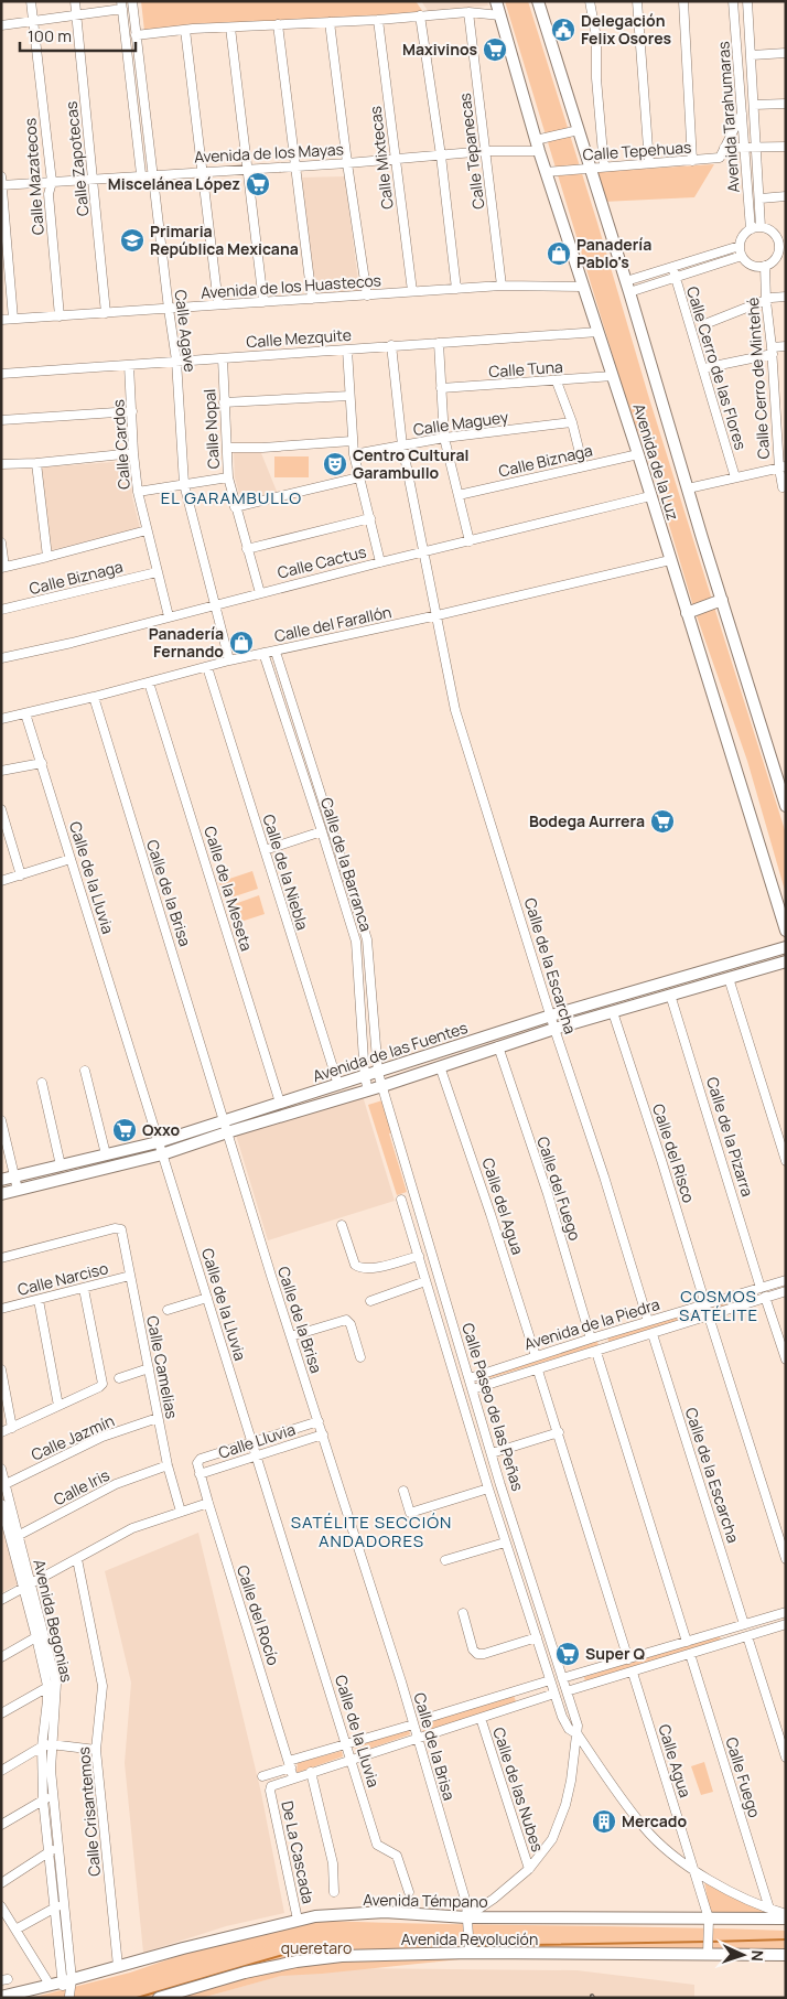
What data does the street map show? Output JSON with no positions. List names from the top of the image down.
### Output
{
  "streets": {
    "main road": [
      "Avenida de la Luz",
      "Avenida de las Fuentes",
      "Avenida Témpano",
      "Avenida Revolución"
    ],
    "street": [
      "Avenida Tarahumaras",
      "Calle Tepanecas",
      "Calle Tepehuas",
      "Avenida de los Mayas",
      "Calle Mixtecas",
      "Calle Zapotecas",
      "Calle Mazatecos",
      "Avenida de los Huastecos",
      "Calle Agave",
      "Calle Mezquite",
      "Calle Cerro de las Flores",
      "Calle Tuna",
      "Calle Cerro de Mintehé",
      "Calle Maguey",
      "Calle Nopal",
      "Calle Cardos",
      "Calle Biznaga",
      "Calle Cactus",
      "Calle del Farallón",
      "Calle de la Barranca",
      "Calle de la Niebla",
      "Calle de la Lluvia",
      "Calle de la Meseta",
      "Calle de la Brisa",
      "Calle de la Escarcha",
      "Calle de la Pizarra",
      "Calle del Risco",
      "Calle del Fuego",
      "Calle del Agua",
      "Calle Narciso",
      "Avenida de la Piedra",
      "Calle Camelias",
      "Calle Paseo de las Peñas",
      "Calle Jazmín",
      "Calle Lluvia",
      "Calle Iris",
      "Calle del Rocío",
      "Avenida Begonias",
      "Calle Agua",
      "Calle Fuego",
      "Calle de las Nubes",
      "Calle Crisantemos",
      "De La Cascada"
    ]
  },
  "crossings": [
    ["Avenida Tarahumaras", "Calle Cerro de Mintehé"],
    ["Calle Tepanecas", "Avenida de los Mayas"],
    ["Calle Tepanecas", "Avenida de los Huastecos"],
    ["Calle Tepehuas", "Avenida de la Luz"],
    ["Avenida de los Mayas", "Calle Mixtecas"],
    ["Avenida de los Mayas", "Calle Zapotecas"],
    ["Avenida de los Mayas", "Calle Mazatecos"],
    ["Avenida de los Mayas", "Calle Agave"],
    ["Avenida de los Mayas", "Avenida de la Luz"],
    ["Calle Mixtecas", "Avenida de los Huastecos"],
    ["Calle Zapotecas", "Avenida de los Huastecos"],
    ["Calle Mazatecos", "Avenida de los Huastecos"],
    ["Avenida de los Huastecos", "Calle Agave"],
    ["Avenida de los Huastecos", "Avenida de la Luz"],
    ["Calle Agave", "Calle Mezquite"],
    ["Calle Agave", "Calle Cactus"],
    ["Calle Agave", "Calle del Farallón"],
    ["Calle Mezquite", "Calle Nopal"],
    ["Calle Mezquite", "Calle Cardos"],
    ["Calle Mezquite", "Avenida de la Luz"],
    ["Calle Mezquite", "Calle de la Escarcha"],
    ["Calle Tuna", "Avenida de la Luz"],
    ["Calle Maguey", "Calle de la Escarcha"],
    ["Calle Nopal", "Calle Cactus"],
    ["Calle Cardos", "Calle Biznaga"],
    ["Calle Cardos", "Calle Cactus"],
    ["Calle Biznaga", "Avenida de la Luz"],
    ["Avenida de la Luz", "Calle Cactus"],
    ["Avenida de la Luz", "Calle del Farallón"],
    ["Calle Cactus", "Calle de la Escarcha"],
    ["Calle del Farallón", "Calle de la Barranca"],
    ["Calle del Farallón", "Calle de la Niebla"],
    ["Calle del Farallón", "Calle de la Lluvia"],
    ["Calle del Farallón", "Calle de la Meseta"],
    ["Calle del Farallón", "Calle de la Brisa"],
    ["Calle del Farallón", "Calle de la Escarcha"],
    ["Calle de la Barranca", "Avenida de las Fuentes"],
    ["Calle de la Barranca", "Calle Paseo de las Peñas"],
    ["Calle de la Niebla", "Avenida de las Fuentes"],
    ["Calle de la Lluvia", "Avenida de las Fuentes"],
    ["Calle de la Lluvia", "Calle Lluvia"],
    ["Calle de la Meseta", "Avenida de las Fuentes"],
    ["Calle de la Brisa", "Avenida de las Fuentes"],
    ["Calle de la Brisa", "Calle Paseo de las Peñas"],
    ["Calle de la Brisa", "Calle Lluvia"],
    ["Calle de la Brisa", "Avenida Témpano"],
    ["Calle de la Brisa", "Avenida Revolución"],
    ["Calle de la Escarcha", "Avenida de las Fuentes"],
    ["Calle de la Escarcha", "Avenida de la Piedra"],
    ["Avenida de las Fuentes", "Calle de la Pizarra"],
    ["Avenida de las Fuentes", "Calle del Risco"],
    ["Avenida de las Fuentes", "Calle del Fuego"],
    ["Avenida de las Fuentes", "Calle del Agua"],
    ["Avenida de las Fuentes", "Calle Paseo de las Peñas"],
    ["Calle de la Pizarra", "Avenida de la Piedra"],
    ["Calle del Risco", "Avenida de la Piedra"],
    ["Calle del Fuego", "Avenida de la Piedra"],
    ["Calle del Agua", "Avenida de la Piedra"],
    ["Calle Narciso", "Calle Camelias"],
    ["Avenida de la Piedra", "Calle Paseo de las Peñas"],
    ["Calle Camelias", "Calle Jazmín"],
    ["Calle Camelias", "Calle Iris"],
    ["Calle Paseo de las Peñas", "Calle de las Nubes"],
    ["Calle Paseo de las Peñas", "Avenida Témpano"],
    ["Calle Jazmín", "Avenida Begonias"],
    ["Calle Lluvia", "Calle del Rocío"],
    ["Calle Iris", "Avenida Begonias"],
    ["Calle del Rocío", "De La Cascada"],
    ["Avenida Begonias", "Avenida Témpano"],
    ["Calle Agua", "Avenida Témpano"],
    ["Calle Agua", "Avenida Revolución"],
    ["Calle Crisantemos", "Avenida Témpano"],
    ["De La Cascada", "Avenida Témpano"]
  ],
  "districts": ["EL GARAMBULLO", "COSMOS SATÉLITE", "SATÉLITE SECCIÓN ANDADORES"],
  "parks": ["queretaro"],
  "places": {
    "public building": ["Delegación Felix Osores"],
    "supermarket": [
      "Maxivinos",
      "Miscelánea López",
      "Bodega Aurrera",
      "Oxxo",
      "Super Q"
    ],
    "school or university": ["Primaria República Mexicana"],
    "shop": ["Panadería Pablo's", "Panadería Fernando"],
    "theatre": ["Centro Cultural Garambullo"],
    "building": ["Mercado"]
  },
  "scale_bar": "100 m",
  "north": "right"
}
